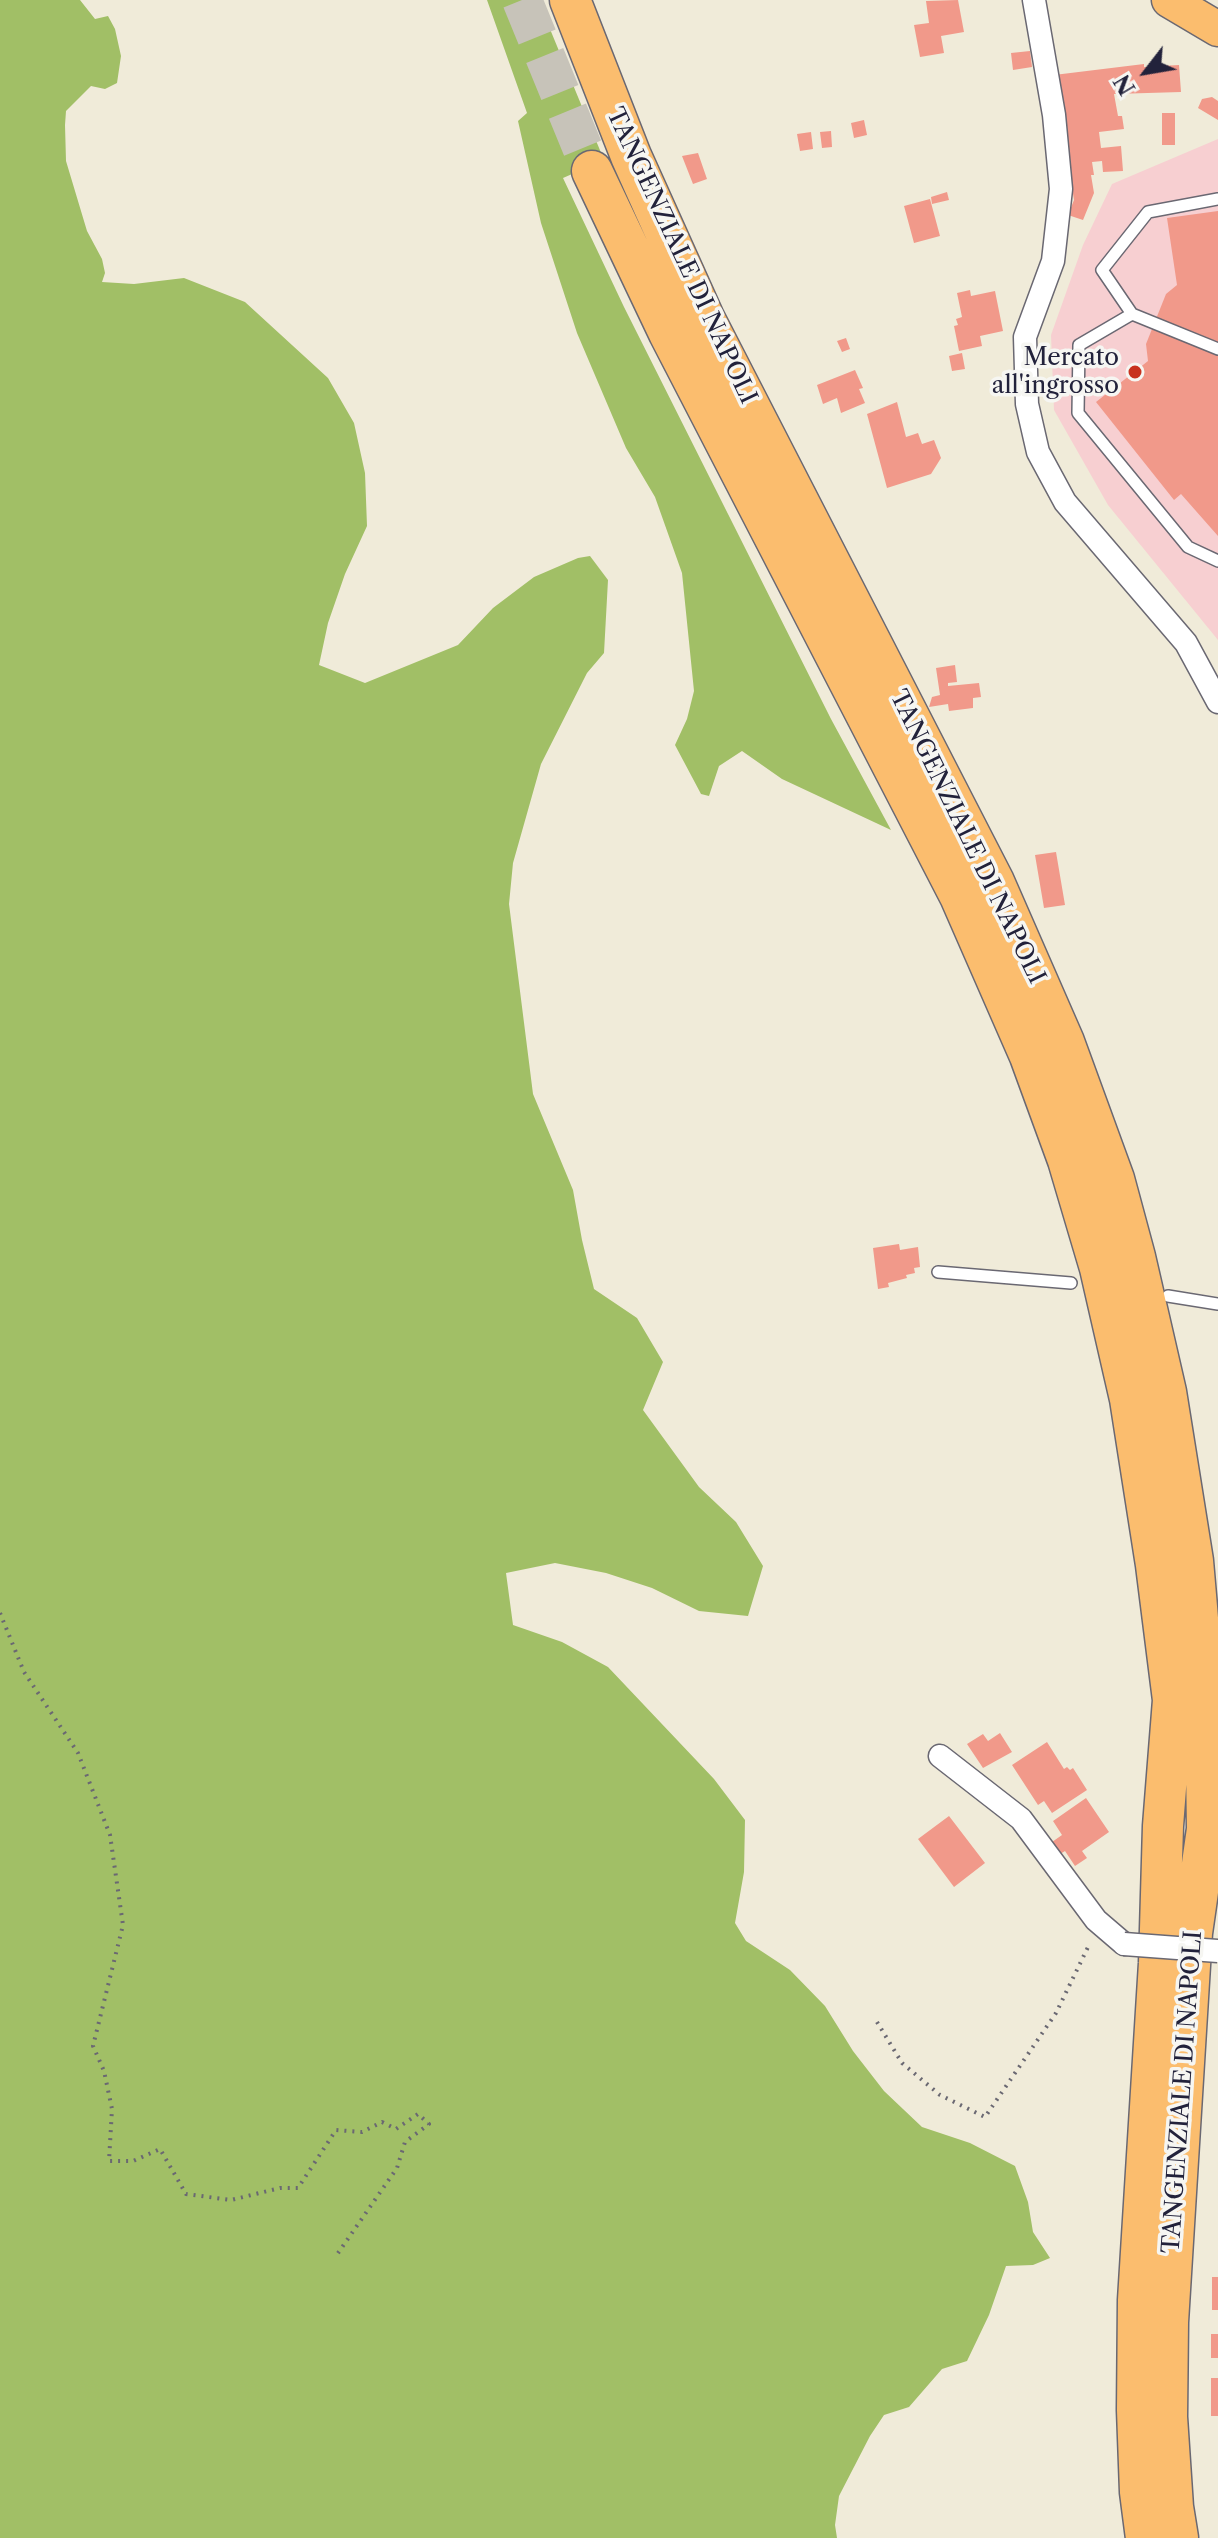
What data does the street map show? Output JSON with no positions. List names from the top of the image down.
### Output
{
  "streets": {
    "highway": ["TANGENZIALE DI NAPOLI"]
  },
  "places": ["Mercato all'ingrosso"],
  "north": "bottom left"
}
